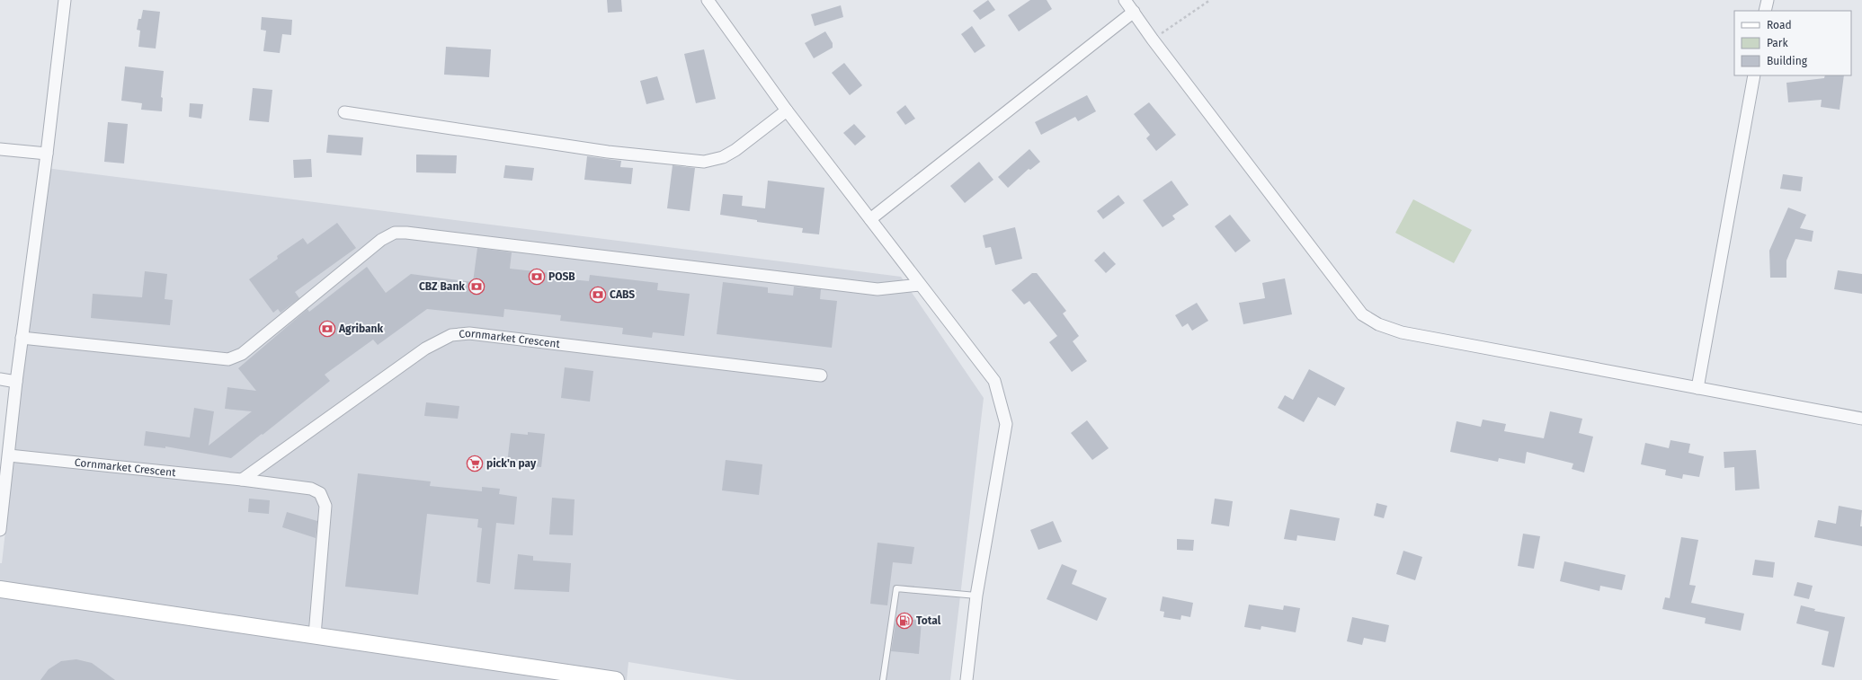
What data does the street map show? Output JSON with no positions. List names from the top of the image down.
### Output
{
  "streets": {
    "street": ["Cornmarket Crescent"]
  },
  "places": {
    "bank": [
      "POSB",
      "CBZ Bank",
      "CABS",
      "Agribank"
    ],
    "supermarket": ["pick'n pay"],
    "fuel station": ["Total"]
  },
  "legend": ["Road", "Park", "Building"]
}
